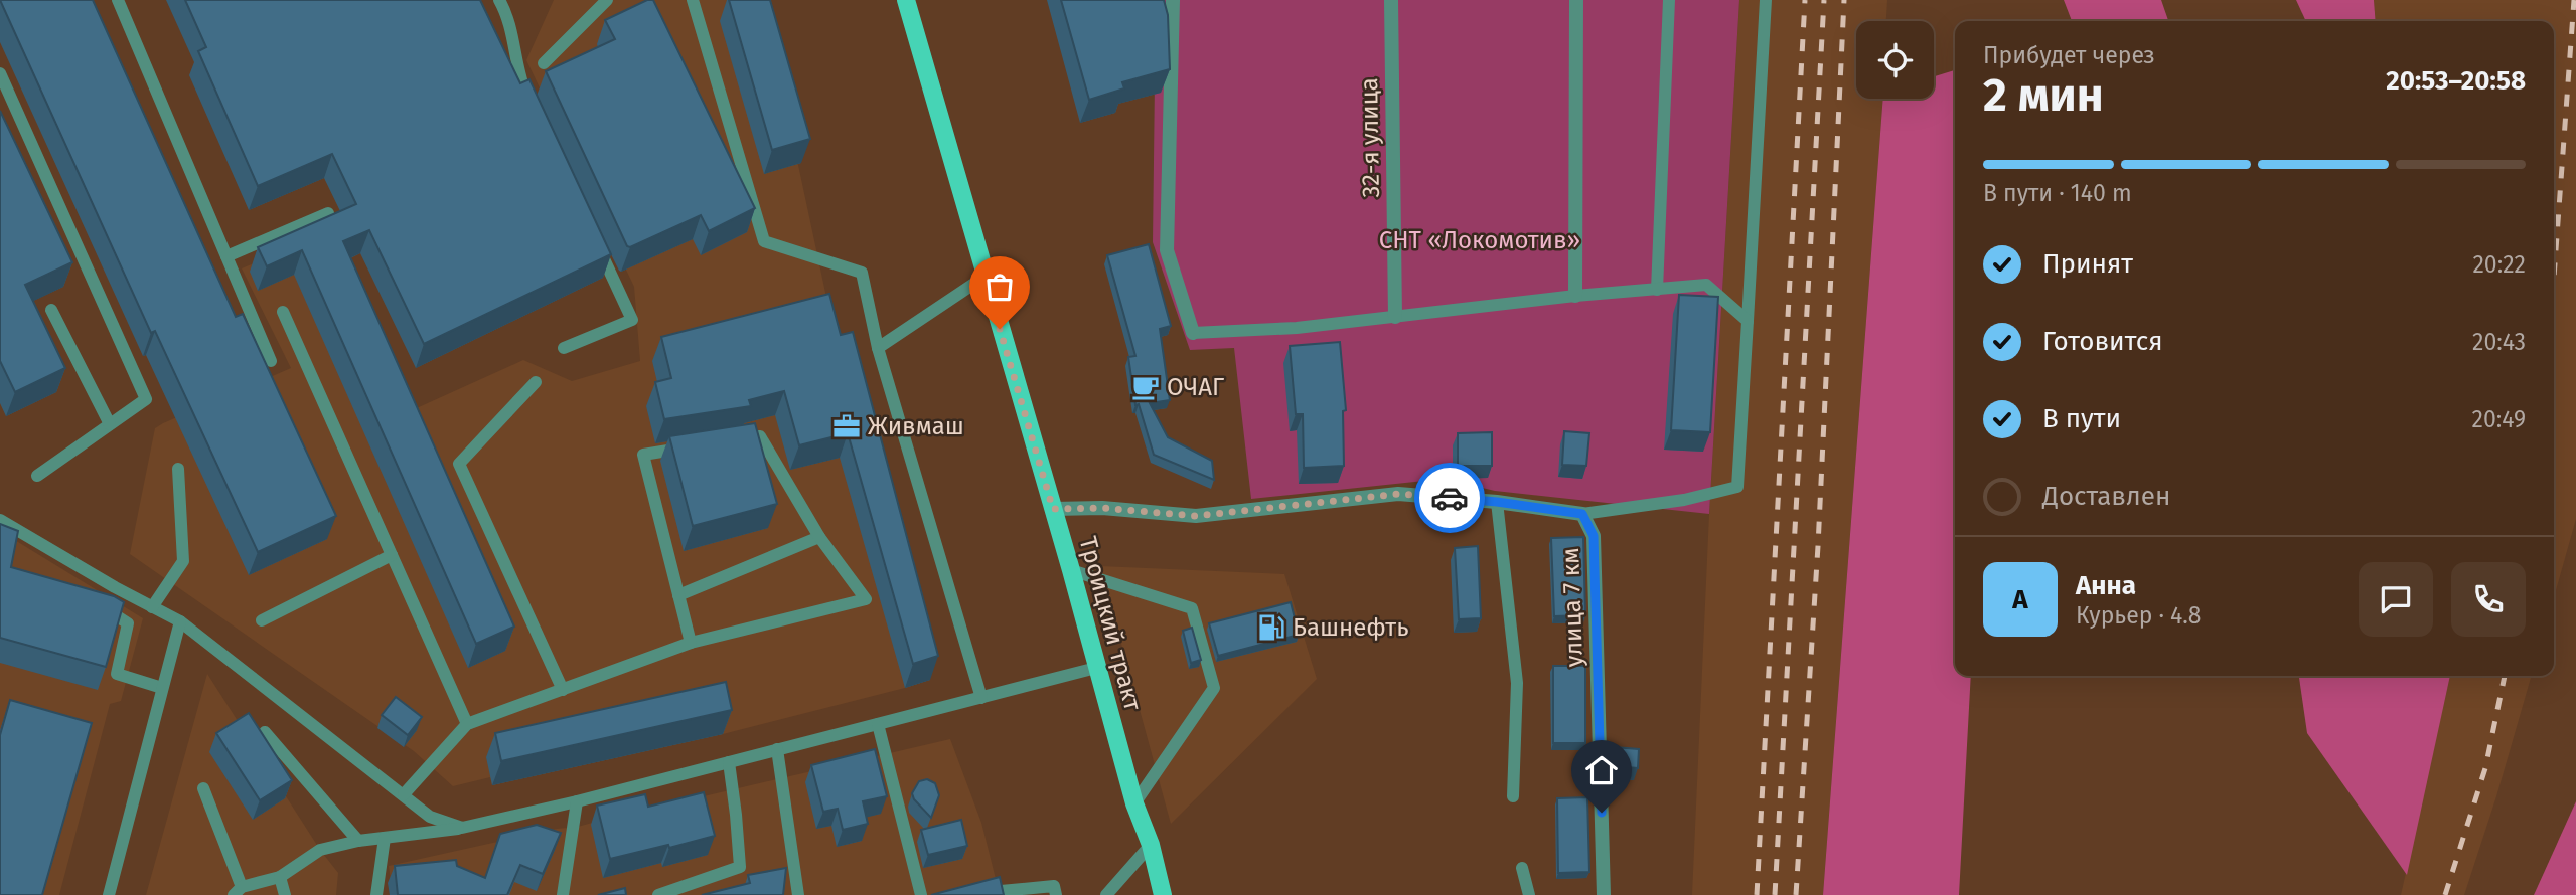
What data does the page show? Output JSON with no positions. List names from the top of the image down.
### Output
{
  "streets": {
    "main road": ["Троицкий тракт"],
    "street": ["32-я улица", "улица 7 км"]
  },
  "crossings": [
    ["улица 7 км", "Троицкий тракт"]
  ],
  "parks": ["СНТ «Локомотив»"],
  "places": {
    "cafe": ["ОЧАГ"],
    "office": ["Живмаш"],
    "fuel station": ["Башнефть"]
  },
  "page": {
    "heading": ["2 мин", "Прибудет через", "20:53–20:58"],
    "panel": ["Анна", "Курьер · 4.8"],
    "bar": "В пути · 140 m",
    "list": [
      ["Принят", "20:22"],
      ["Готовится", "20:43"],
      ["В пути", "20:49"],
      "Доставлен"
    ],
    "round": "А"
  }
}
